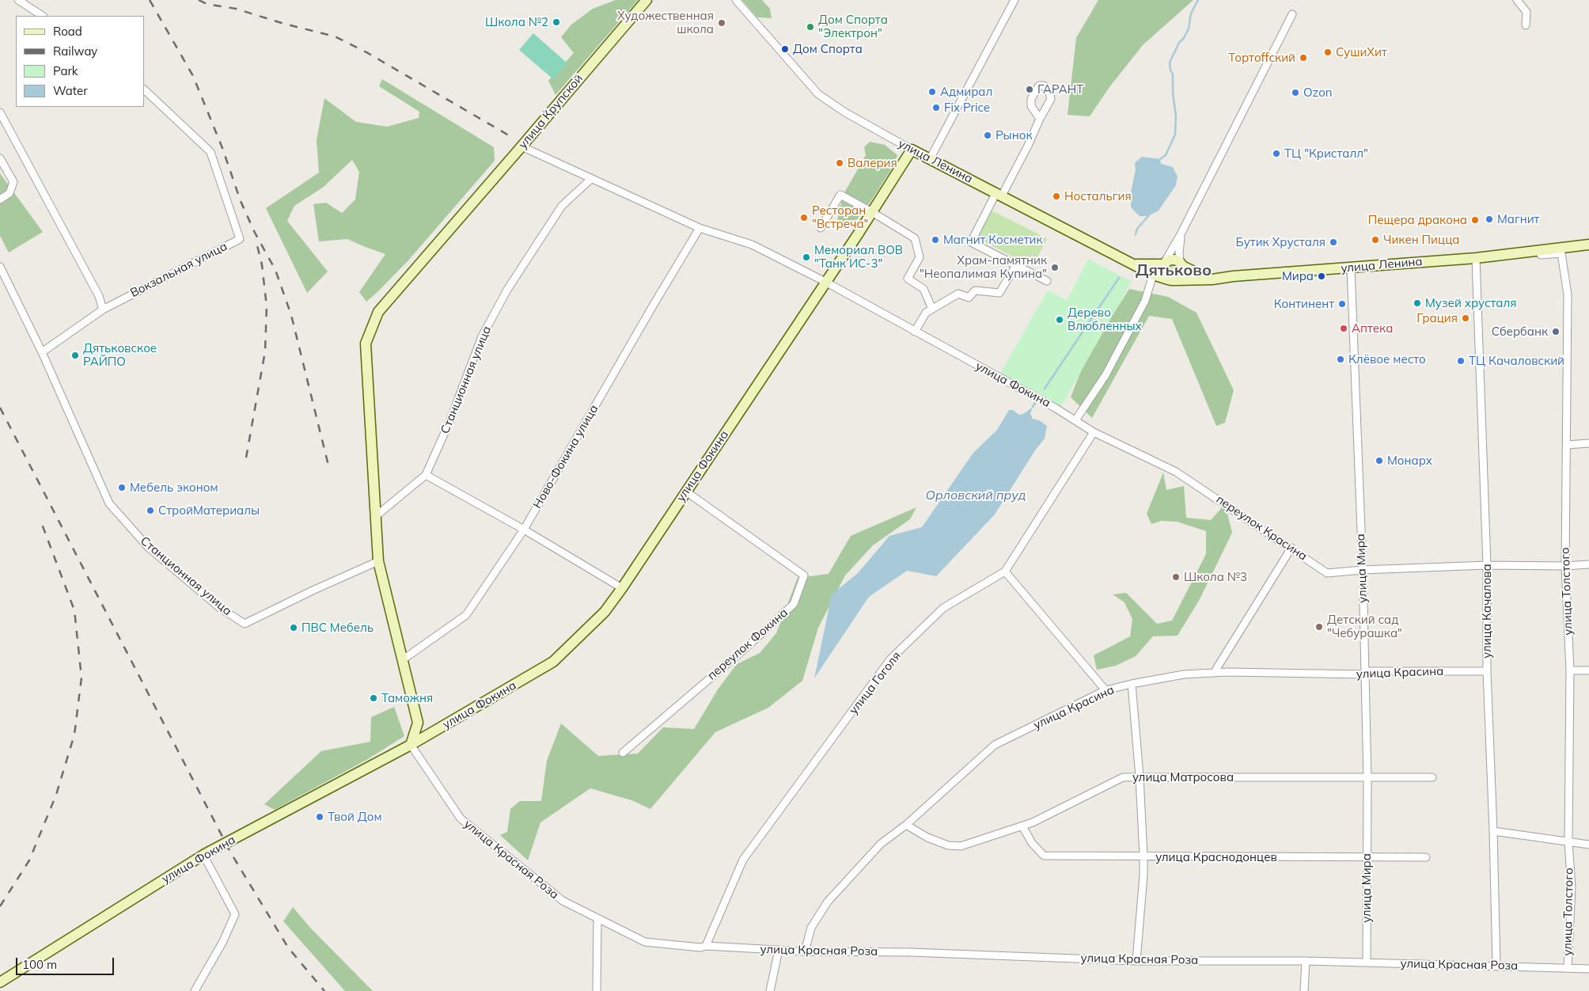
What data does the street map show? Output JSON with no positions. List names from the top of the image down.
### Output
{
  "streets": {
    "main road": ["улица Крупской", "улица Ленина", "улица Фокина"],
    "street": [
      "Вокзальная улица",
      "Станционная улица",
      "Ново-Фокина улица",
      "переулок Красина",
      "улица Мира",
      "улица Толстого",
      "улица Качалова",
      "переулок Фокина",
      "улица Красина",
      "улица Гоголя",
      "улица Матросова",
      "улица Краснодонцев",
      "улица Красная Роза"
    ]
  },
  "crossings": [
    ["улица Крупской", "Станционная улица"],
    ["улица Ленина", "улица Фокина"],
    ["улица Ленина", "улица Мира"],
    ["улица Ленина", "улица Толстого"],
    ["улица Ленина", "улица Качалова"],
    ["Вокзальная улица", "Станционная улица"],
    ["улица Фокина", "переулок Красина"],
    ["улица Фокина", "переулок Фокина"],
    ["улица Фокина", "улица Красная Роза"],
    ["переулок Красина", "улица Мира"],
    ["переулок Красина", "улица Толстого"],
    ["переулок Красина", "улица Качалова"],
    ["переулок Красина", "улица Гоголя"],
    ["улица Мира", "улица Красина"],
    ["улица Мира", "улица Матросова"],
    ["улица Мира", "улица Краснодонцев"],
    ["улица Мира", "улица Красная Роза"],
    ["улица Толстого", "улица Красная Роза"],
    ["улица Качалова", "улица Красина"],
    ["улица Качалова", "улица Красная Роза"],
    ["улица Красина", "улица Матросова"],
    ["улица Красина", "улица Красная Роза"],
    ["улица Гоголя", "улица Красная Роза"],
    ["улица Матросова", "улица Краснодонцев"]
  ],
  "districts": ["Дятьково"],
  "water": ["Орловский пруд"],
  "places": [
    "Школа №2",
    "Художественная школа",
    "Дом Спорта \"Электрон\"",
    "Дом Спорта",
    "СушиХит",
    "Тортоffский",
    "ГАРАНТ",
    "Адмирал",
    "Ozon",
    "Fix Price",
    "Рынок",
    "ТЦ \"Кристалл\"",
    "Валерия",
    "Ностальгия",
    "Ресторан \"Встреча\"",
    "Магнит",
    "Пещера дракона",
    "Магнит Косметик",
    "Чикен Пицца",
    "Бутик Хрусталя",
    "Мемориал ВОВ \"Танк ИС-3\"",
    "Храм-памятник \"Неопалимая Купина\"",
    "Мира",
    "Музей хрусталя",
    "Континент",
    "Грация",
    "Дерево Влюбленных",
    "Аптека",
    "Сбербанк",
    "Дятьковское РАЙПО",
    "Клёвое место",
    "ТЦ Качаловский",
    "Монарх",
    "Мебель эконом",
    "СтройМатериалы",
    "Школа №3",
    "Детский сад \"Чебурашка\"",
    "ПВС Мебель",
    "Таможня",
    "Твой Дом"
  ],
  "legend": [
    "Road",
    "Railway",
    "Park",
    "Water"
  ],
  "scale_bar": "100 m"
}
